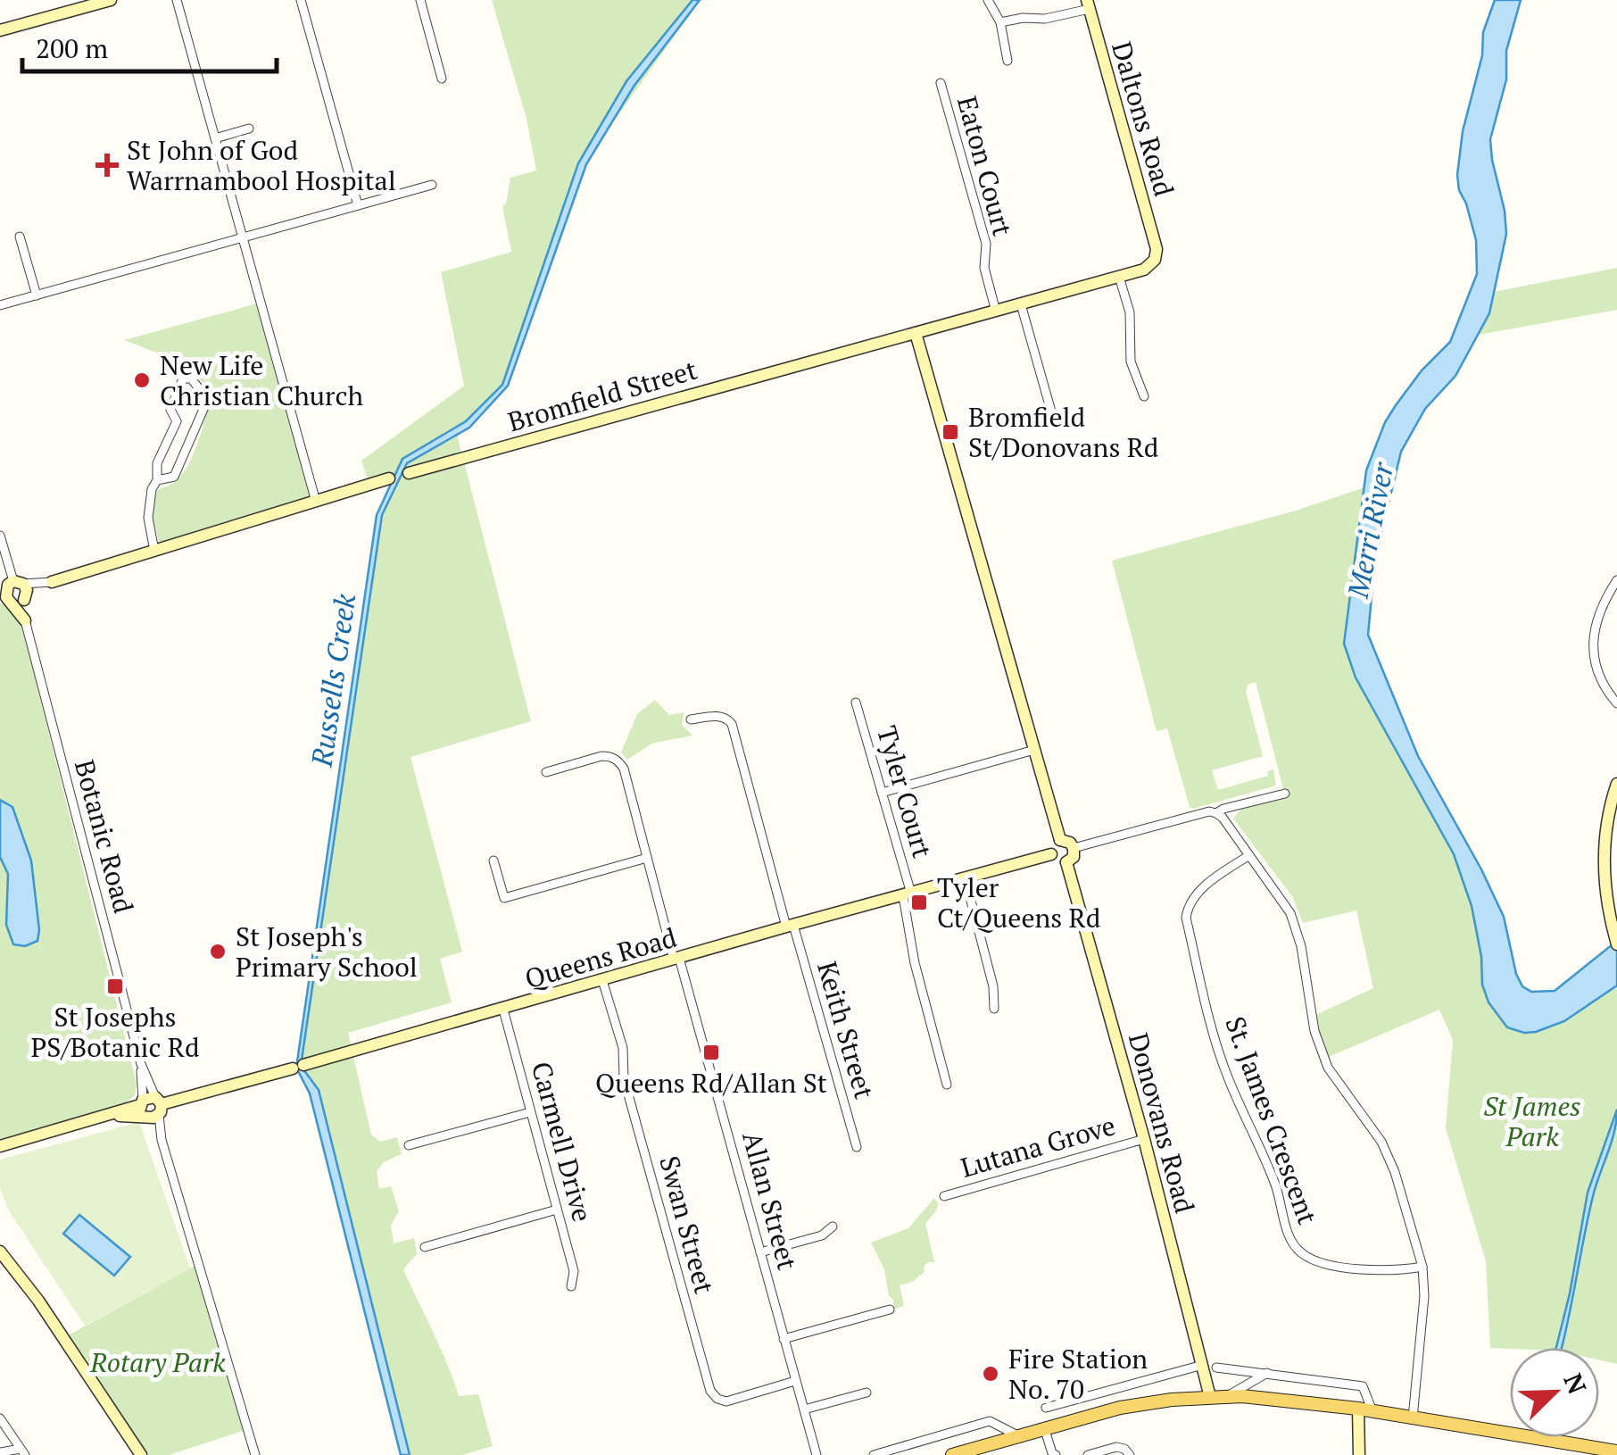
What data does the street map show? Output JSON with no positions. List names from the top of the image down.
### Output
{
  "streets": {
    "street": [
      "Daltons Road",
      "Eaton Court",
      "Bromfield Street",
      "Tyler Court",
      "Botanic Road",
      "Queens Road",
      "Keith Street",
      "St. James Crescent",
      "Donovans Road",
      "Carmell Drive",
      "Lutana Grove",
      "Allan Street",
      "Swan Street"
    ]
  },
  "crossings": [
    ["Daltons Road", "Bromfield Street"],
    ["Eaton Court", "Bromfield Street"],
    ["Bromfield Street", "Botanic Road"],
    ["Tyler Court", "Queens Road"],
    ["Botanic Road", "Queens Road"],
    ["Queens Road", "Keith Street"],
    ["Queens Road", "Donovans Road"],
    ["Queens Road", "Carmell Drive"],
    ["Queens Road", "Allan Street"],
    ["Queens Road", "Swan Street"],
    ["Donovans Road", "Lutana Grove"],
    ["Allan Street", "Swan Street"]
  ],
  "water": ["Merri River", "Russells Creek"],
  "parks": ["St James Park", "Rotary Park"],
  "places": {
    "health": ["St John of God Warrnambool Hospital"],
    "other": ["New Life Christian Church", "St Joseph's Primary School", "Fire Station No. 70"],
    "transit": [
      "Bromfield St/Donovans Rd",
      "Tyler Ct/Queens Rd",
      "St Josephs PS/Botanic Rd",
      "Queens Rd/Allan St"
    ]
  },
  "scale_bar": "200 m",
  "north": "top right"
}
